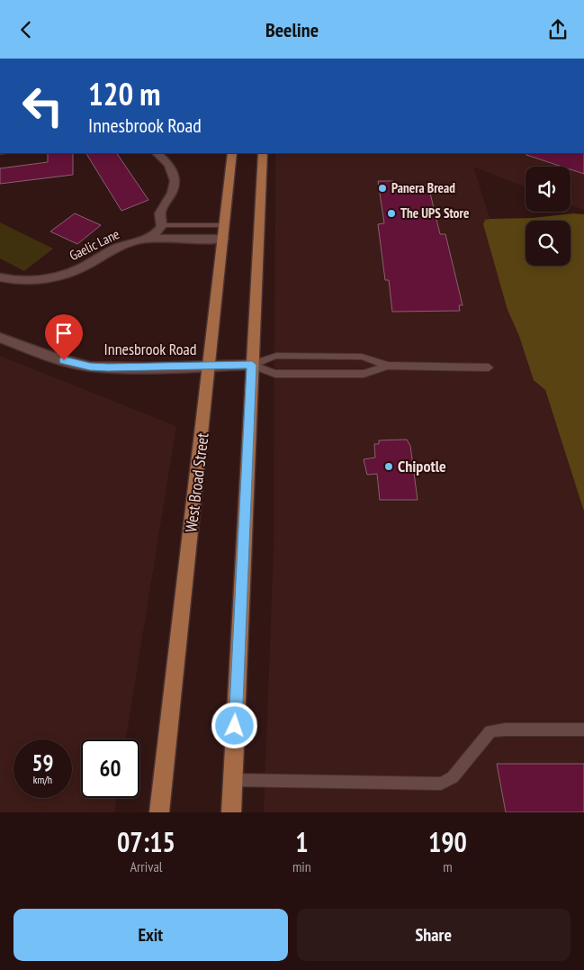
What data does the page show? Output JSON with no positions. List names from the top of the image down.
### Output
{
  "streets": {
    "main road": ["West Broad Street"],
    "street": ["Gaelic Lane", "Innesbrook Road"]
  },
  "crossings": [
    ["Gaelic Lane", "West Broad Street"],
    ["Innesbrook Road", "West Broad Street"]
  ],
  "places": ["Panera Bread", "The UPS Store", "Chipotle"],
  "page": {
    "header": "Beeline",
    "turn": ["120 m", "Innesbrook Road"],
    "speed": "59 km/h",
    "limit": "60",
    "eta": [
      "07:15",
      "Arrival",
      "1",
      "min",
      "190",
      "m"
    ],
    "buttons": ["Exit", "Share"]
  }
}
